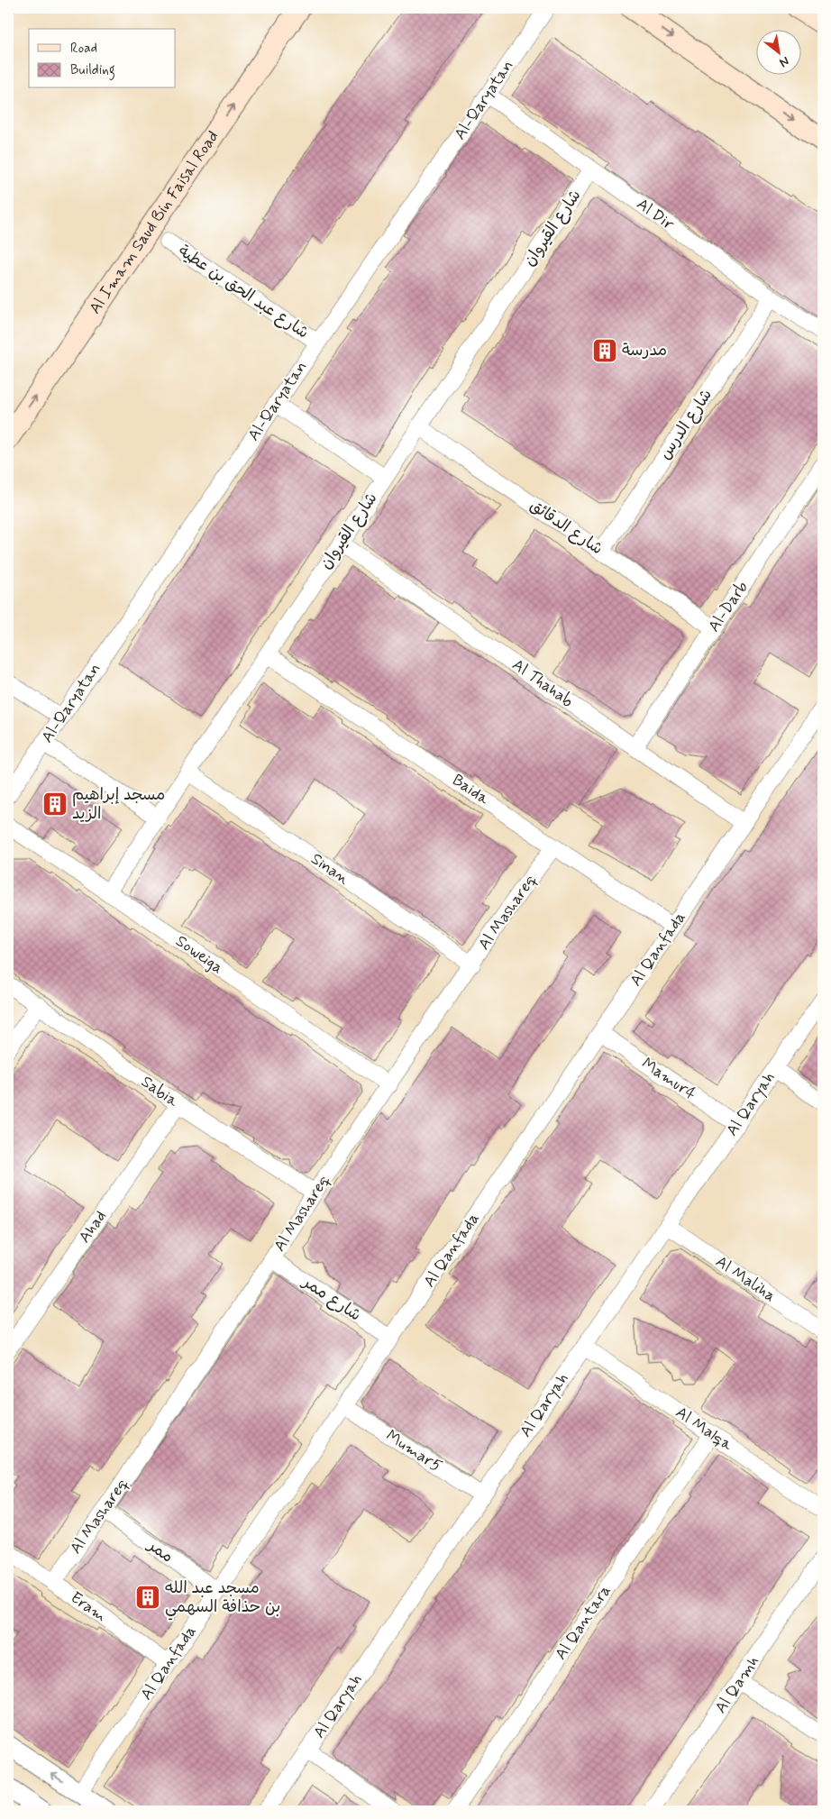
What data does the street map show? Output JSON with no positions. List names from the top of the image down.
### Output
{
  "streets": {
    "main road": ["Al Imam Saud Bin Faisal Road"],
    "street": [
      "Al-Qaryatan",
      "Al Dir",
      "شارع القيروان",
      "شارع عبد الحق بن عطية",
      "شارع الدرس",
      "شارع الدقائق",
      "Al-Darb",
      "Al Thahab",
      "Baida",
      "Sinan",
      "Al Mashareq",
      "Al Qanfada",
      "Soweiga",
      "Mamur4",
      "Sabia",
      "Al Qaryah",
      "Ahad",
      "Al Maliha",
      "شارع ممر",
      "Al Malqa",
      "Mumar5",
      "ممر",
      "Eram",
      "Al Qantara",
      "Al Qamh"
    ]
  },
  "crossings": [
    ["Al-Qaryatan", "Al Dir"],
    ["Al-Qaryatan", "شارع عبد الحق بن عطية"],
    ["Al Dir", "شارع القيروان"],
    ["Al Dir", "شارع الدرس"],
    ["شارع القيروان", "شارع الدقائق"],
    ["شارع القيروان", "Al Thahab"],
    ["شارع القيروان", "Baida"],
    ["شارع القيروان", "Sinan"],
    ["شارع القيروان", "Soweiga"],
    ["شارع الدرس", "شارع الدقائق"],
    ["شارع الدقائق", "Al-Darb"],
    ["Al-Darb", "Al Thahab"],
    ["Al Thahab", "Al Qanfada"],
    ["Baida", "Al Mashareq"],
    ["Baida", "Al Qanfada"],
    ["Sinan", "Al Mashareq"],
    ["Al Mashareq", "Soweiga"],
    ["Al Mashareq", "Sabia"],
    ["Al Mashareq", "شارع ممر"],
    ["Al Mashareq", "ممر"],
    ["Al Mashareq", "Eram"],
    ["Al Qanfada", "Mamur4"],
    ["Al Qanfada", "شارع ممر"],
    ["Al Qanfada", "Mumar5"],
    ["Al Qanfada", "ممر"],
    ["Al Qanfada", "Eram"],
    ["Mamur4", "Al Qaryah"],
    ["Sabia", "Ahad"],
    ["Al Qaryah", "Al Maliha"],
    ["Al Qaryah", "Al Malqa"],
    ["Al Qaryah", "Mumar5"],
    ["Al Malqa", "Al Qantara"]
  ],
  "one_way": ["Al Imam Saud Bin Faisal Road"],
  "places": {
    "building": ["مدرسة", "مسجد إبراهيم الزيد", "مسجد عبد الله بن حذافة السهمي"]
  },
  "legend": ["Road", "Building"],
  "north": "bottom right"
}
